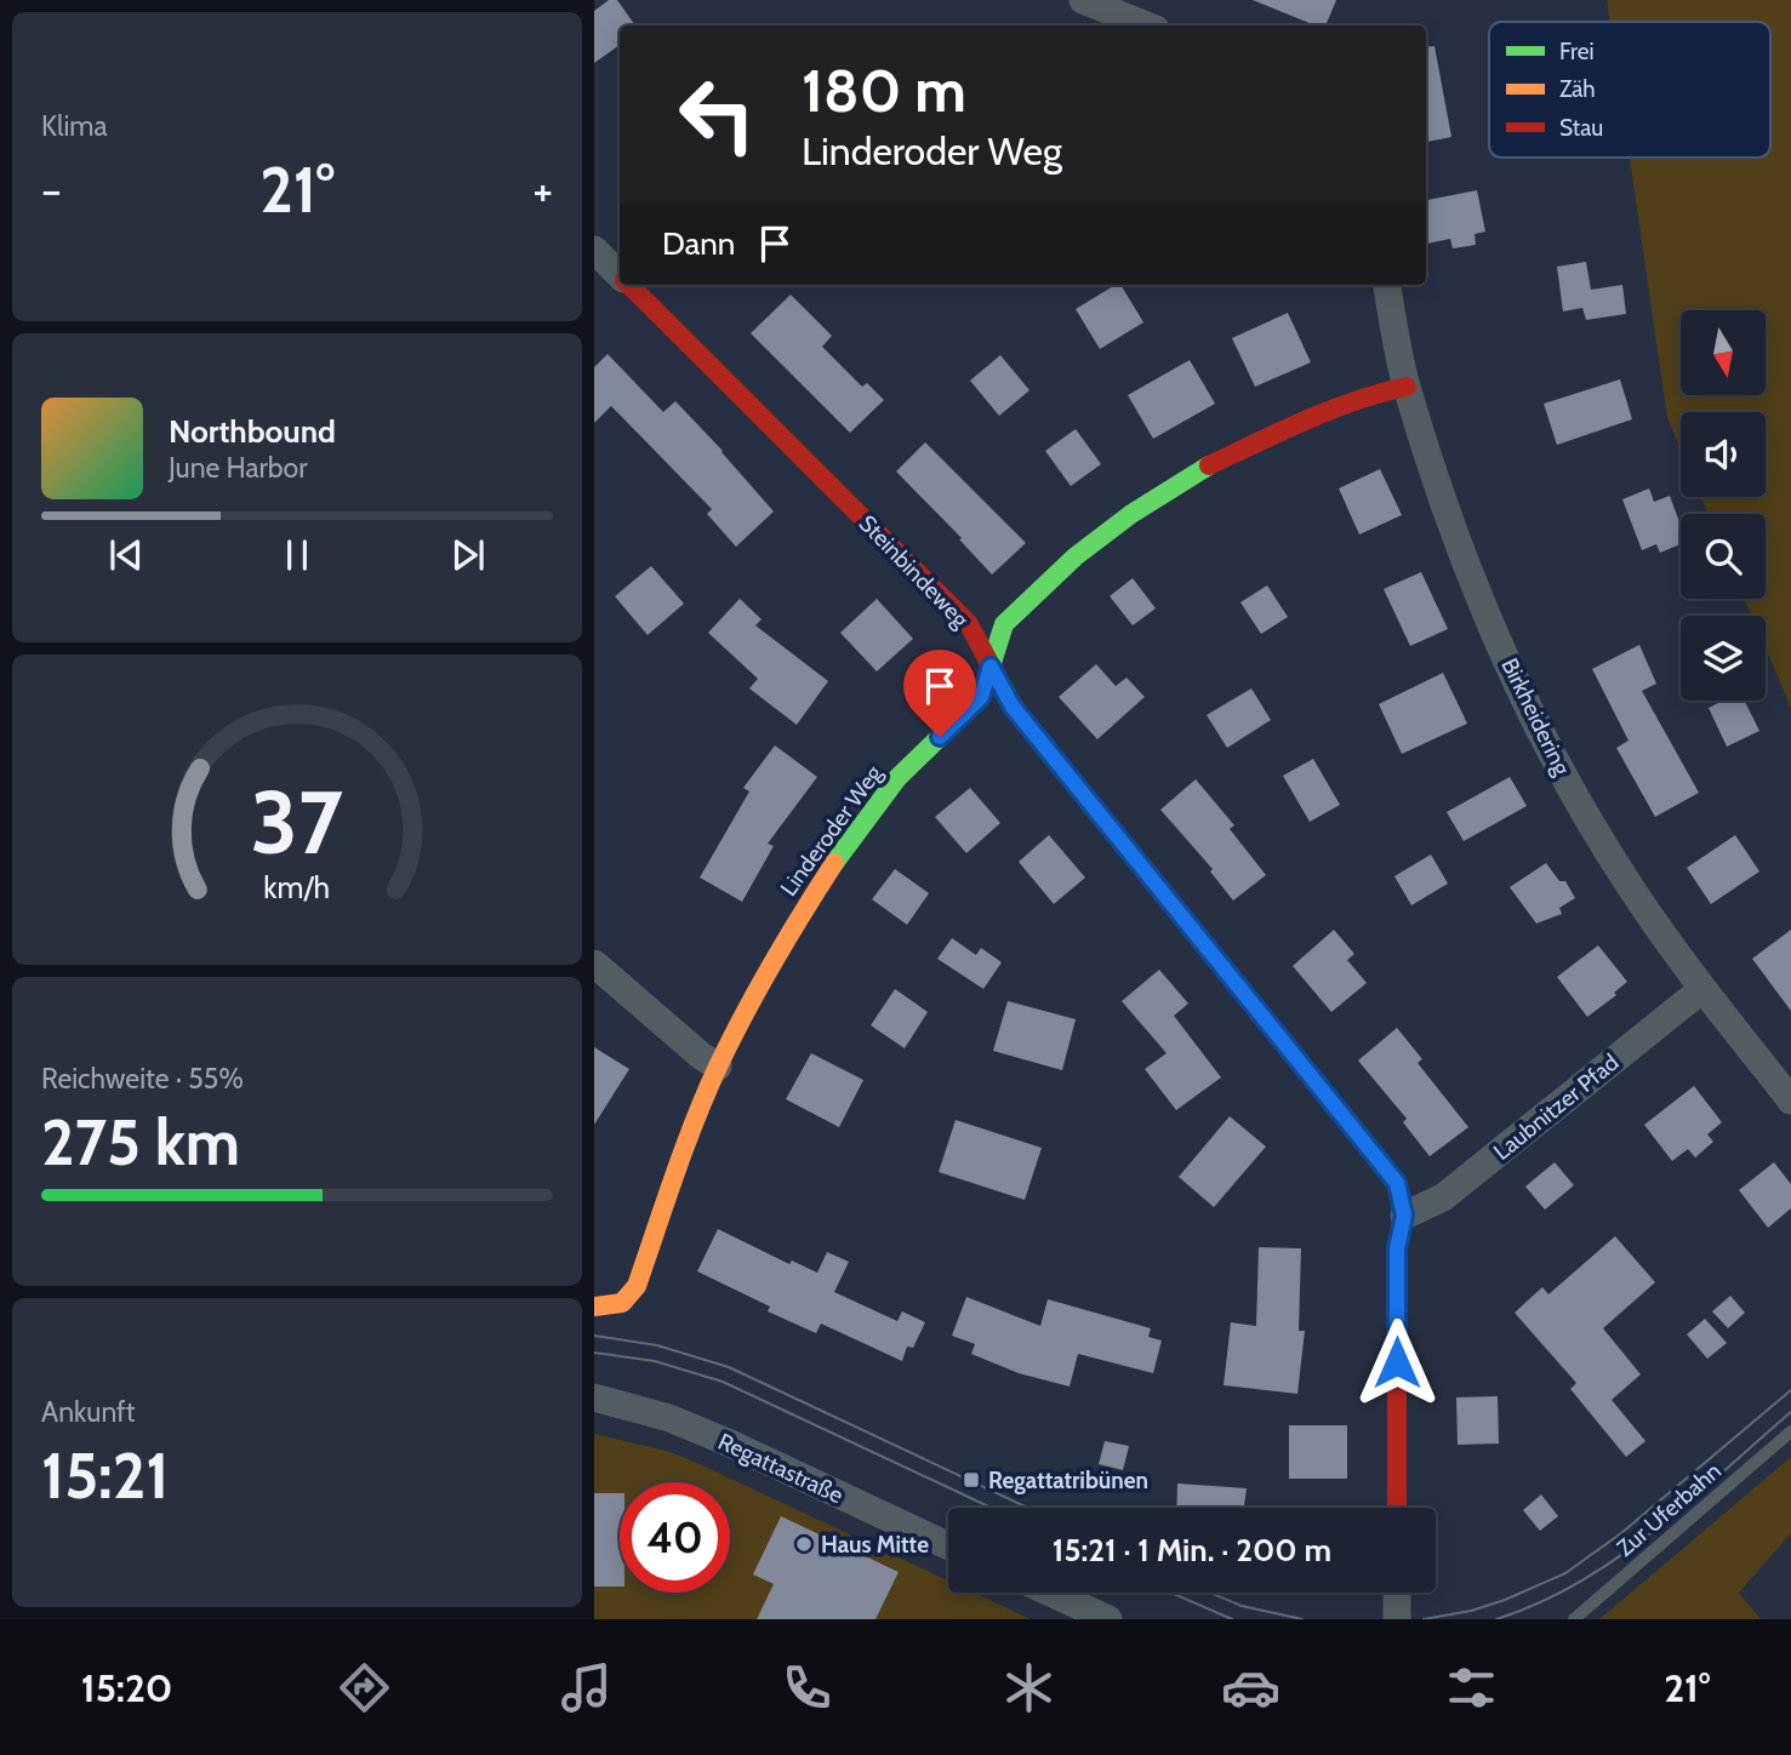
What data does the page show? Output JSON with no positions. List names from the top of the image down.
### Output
{
  "streets": {
    "street": [
      "Steinbindeweg",
      "Birkheidering",
      "Linderoder Weg",
      "Laubnitzer Pfad",
      "Regattastraße"
    ],
    "lane": ["Zur Uferbahn"]
  },
  "crossings": [
    ["Steinbindeweg", "Linderoder Weg"],
    ["Steinbindeweg", "Laubnitzer Pfad"],
    ["Birkheidering", "Linderoder Weg"],
    ["Birkheidering", "Laubnitzer Pfad"]
  ],
  "places": {
    "transit": ["Regattatribünen"],
    "other": ["Haus Mitte"]
  },
  "legend": ["Frei", "Zäh", "Stau"],
  "north": "bottom",
  "page": {
    "tile": [
      "Klima",
      ["Reichweite · 55%", "275 km"],
      ["Ankunft", "15:21"]
    ],
    "turn": ["180 m", "Linderoder Weg"],
    "heat": ["−", "21°", "+"],
    "then": "Dann",
    "song": ["Northbound", "June Harbor"],
    "limit": "40",
    "trip": "15:21 · 1 Min. · 200 m",
    "tabs": ["15:20", "21°"],
    "gauge": ["37", "km/h"]
  }
}
